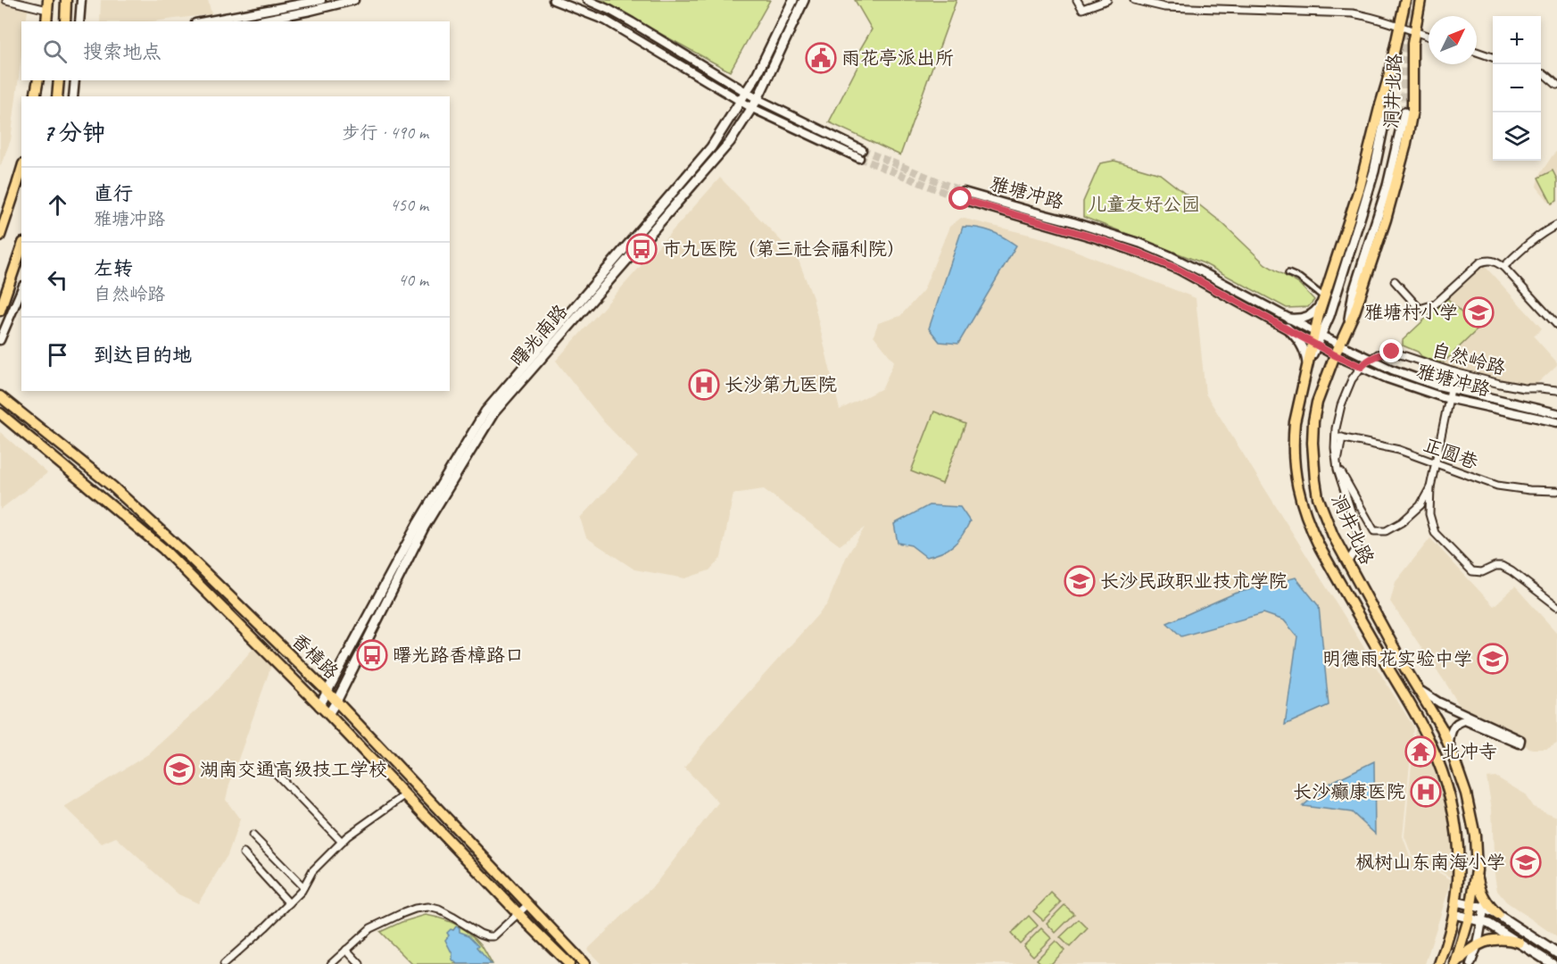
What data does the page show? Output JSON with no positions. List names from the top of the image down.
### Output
{
  "streets": {
    "main road": ["洞井北路", "曙光南路", "香樟路"],
    "street": ["雅塘冲路", "自然岭路", "正圆巷"]
  },
  "crossings": [
    ["洞井北路", "雅塘冲路"],
    ["洞井北路", "自然岭路"],
    ["雅塘冲路", "自然岭路"],
    ["曙光南路", "香樟路"],
    ["自然岭路", "正圆巷"]
  ],
  "parks": ["儿童友好公园"],
  "places": {
    "public building": ["雨花亭派出所"],
    "bus stop": ["市九医院（第三社会福利院）", "曙光路香樟路口"],
    "school or university": [
      "雅塘村小学",
      "长沙民政职业技术学院",
      "明德雨花实验中学",
      "湖南交通高级技工学校",
      "枫树山东南海小学"
    ],
    "hospital": ["长沙第九医院", "长沙癫康医院"],
    "temple": ["北冲寺"]
  },
  "north": "top right",
  "page": {
    "map_buttons": ["+", "−"],
    "search": "搜索地点",
    "heading": ["7 分钟", "步行 · 490 m"],
    "list": [
      ["直行", "雅塘冲路", "450 m"],
      ["左转", "自然岭路", "40 m"],
      "到达目的地"
    ]
  }
}
